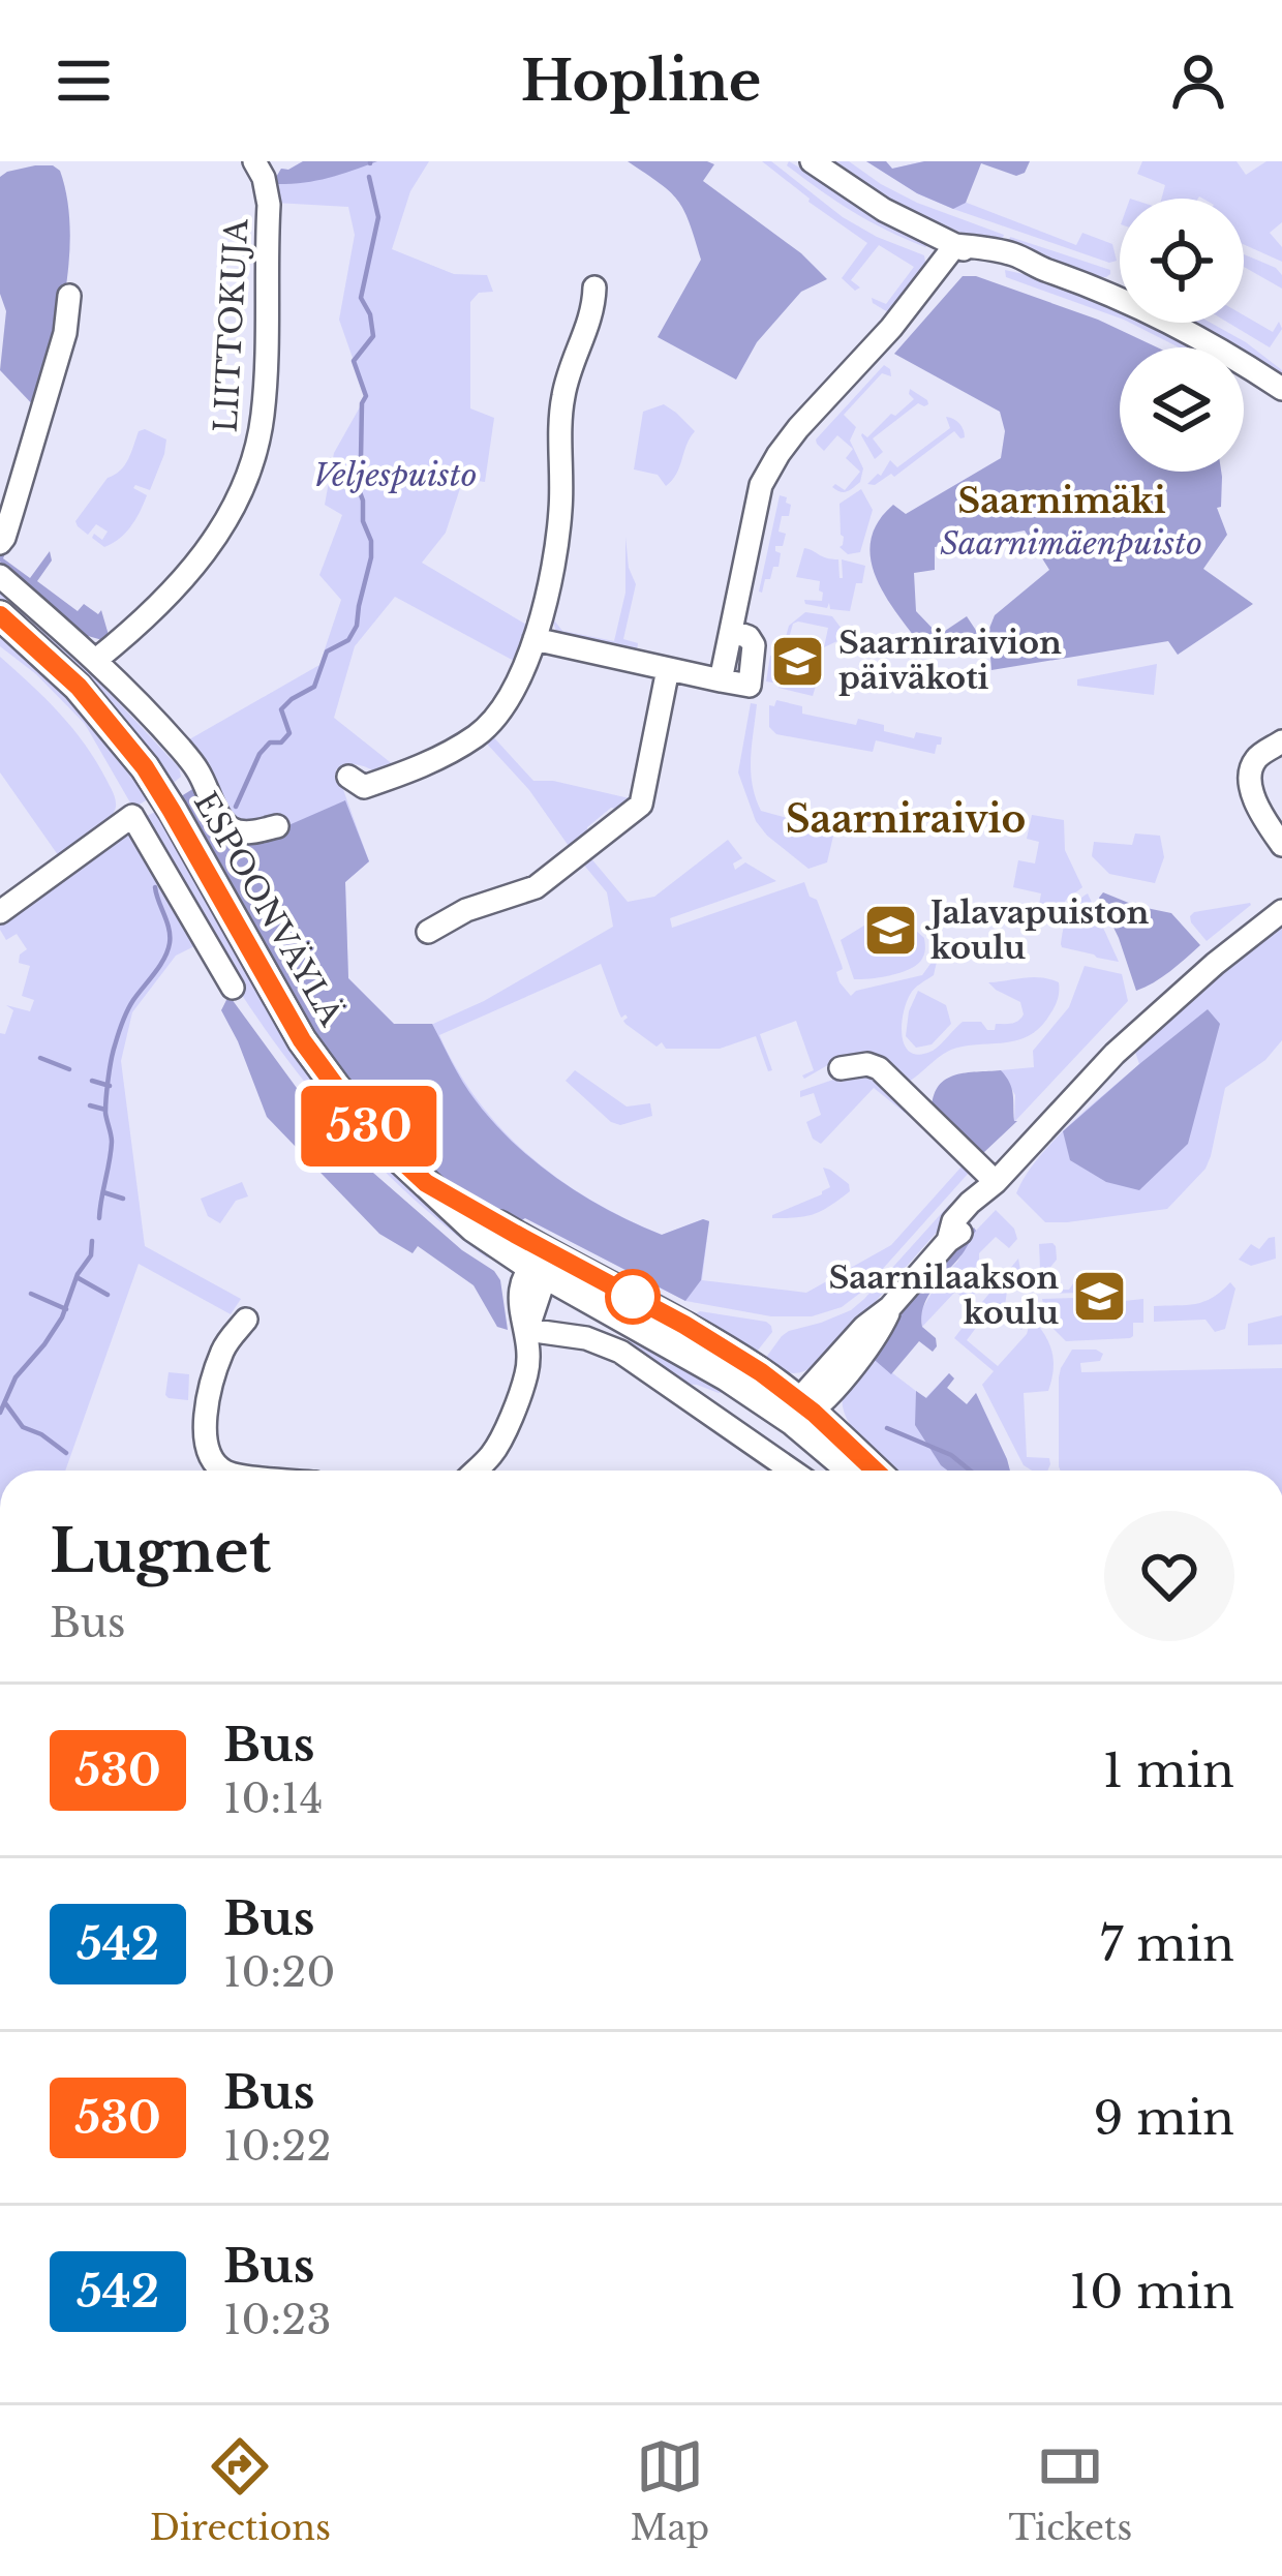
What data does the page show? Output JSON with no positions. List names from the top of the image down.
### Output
{
  "streets": {
    "main road": ["ESPOONVÄYLÄ"],
    "street": ["LIITTOKUJA"]
  },
  "districts": ["Saarnimäki", "Saarniraivio"],
  "parks": ["Veljespuisto", "Saarnimäenpuisto"],
  "places": {
    "school or university": ["Saarniraivion päiväkoti", "Jalavapuiston koulu", "Saarnilaakson koulu"]
  },
  "lines": ["bus line 530"],
  "page": {
    "header": "Hopline",
    "on_map": "530",
    "heading": ["Lugnet", "Bus"],
    "list": [
      {
        "mark": "530",
        "name": "Bus",
        "note": "10:14",
        "value": "1 min"
      },
      {
        "mark": "542",
        "name": "Bus",
        "note": "10:20",
        "value": "7 min"
      },
      {
        "mark": "530",
        "name": "Bus",
        "note": "10:22",
        "value": "9 min"
      },
      {
        "mark": "542",
        "name": "Bus",
        "note": "10:23",
        "value": "10 min"
      }
    ],
    "tabs": ["Directions", "Map", "Tickets"]
  }
}
